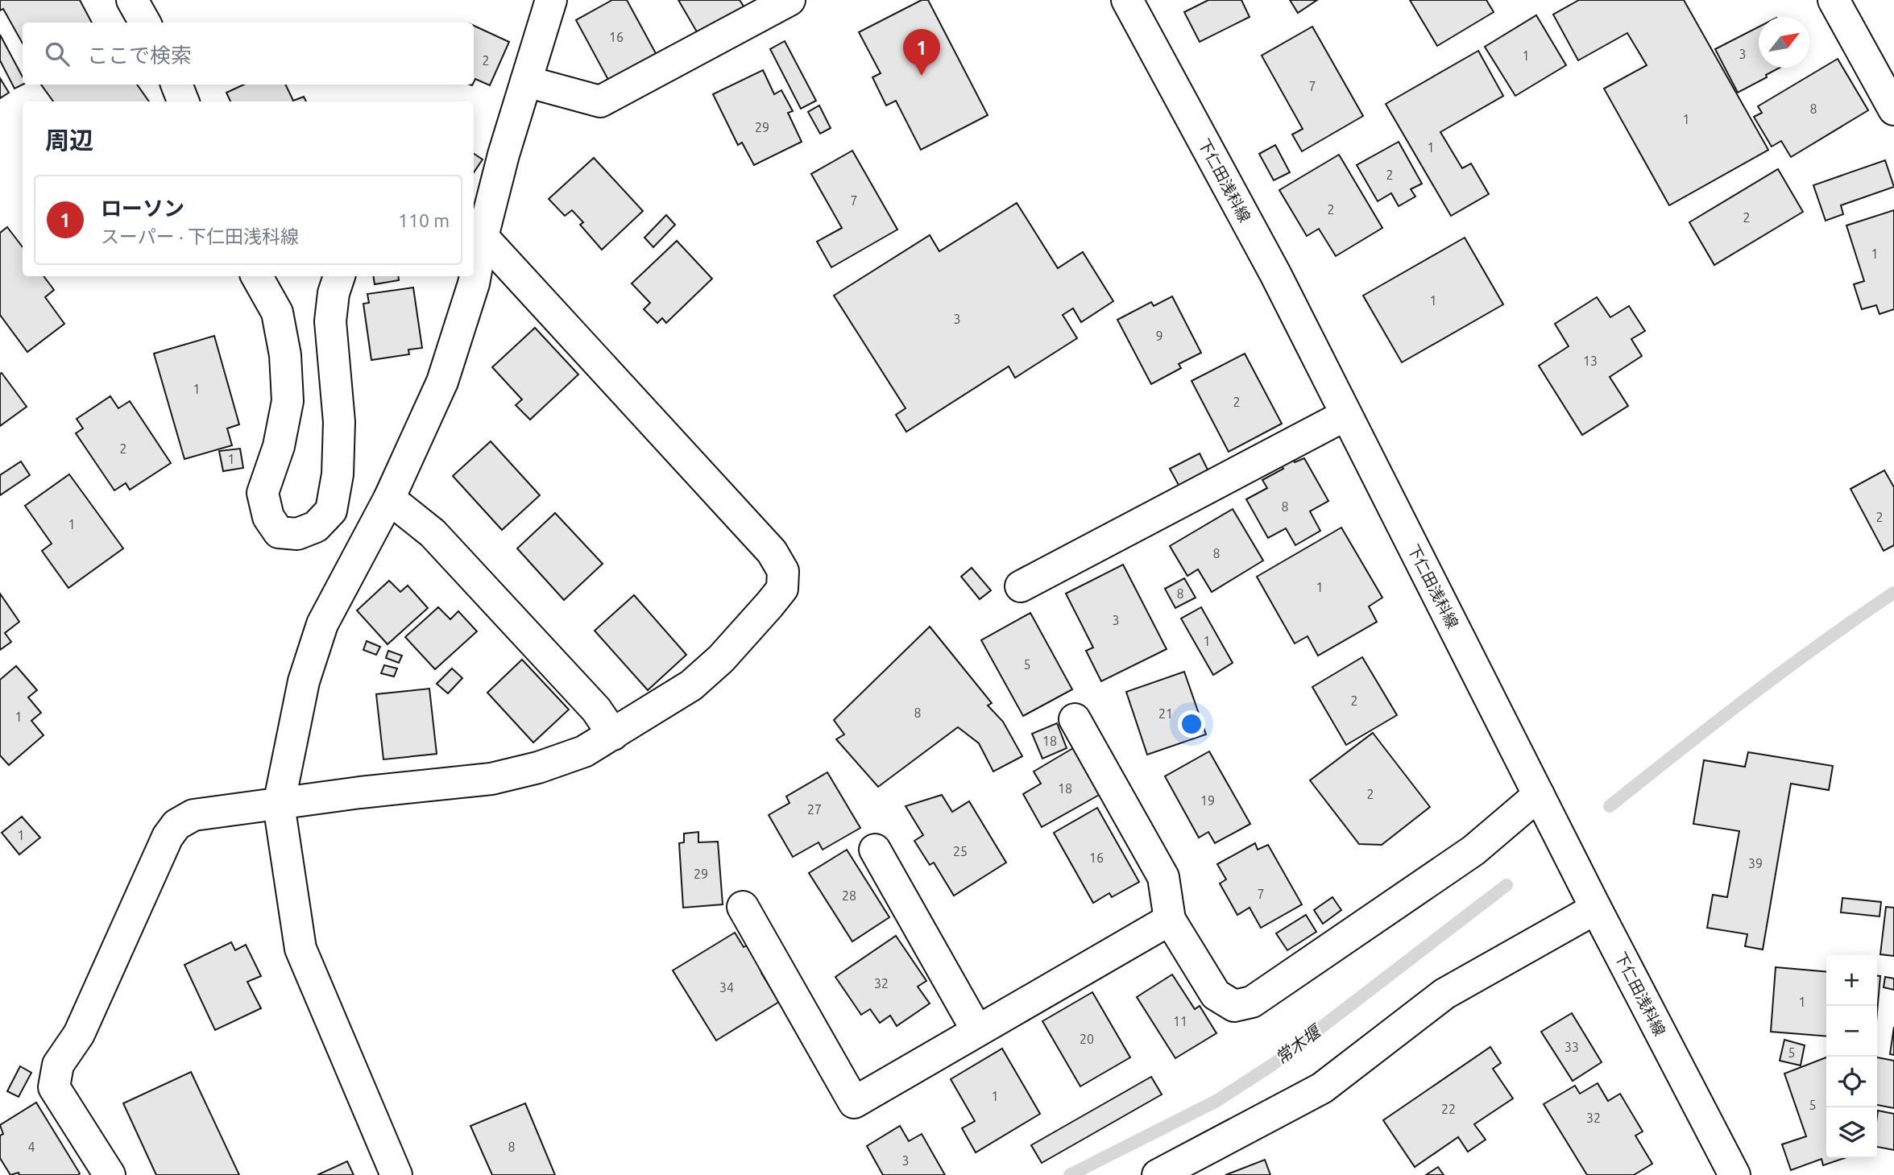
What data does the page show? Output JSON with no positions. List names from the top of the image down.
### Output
{
  "streets": {
    "street": ["下仁田浅科線"]
  },
  "water": ["常木堰"],
  "house_numbers": [
    "16",
    "3",
    "1",
    "2",
    "7",
    "8",
    "1",
    "29",
    "1",
    "2",
    "7",
    "2",
    "2",
    "1",
    "1",
    "3",
    "9",
    "13",
    "1",
    "2",
    "2",
    "1",
    "8",
    "2",
    "1",
    "8",
    "1",
    "8",
    "3",
    "1",
    "5",
    "2",
    "8",
    "21",
    "1",
    "18",
    "18",
    "2",
    "19",
    "27",
    "1",
    "25",
    "16",
    "39",
    "29",
    "7",
    "28",
    "32",
    "34",
    "1",
    "11",
    "20",
    "33",
    "5",
    "1",
    "5",
    "22",
    "32",
    "4",
    "8",
    "3"
  ],
  "north": "top right",
  "page": {
    "search": "ここで検索",
    "pins": "1",
    "heading": "周辺",
    "list": [
      {
        "mark": "1",
        "name": "ローソン",
        "note": "スーパー · 下仁田浅科線",
        "value": "110 m"
      }
    ],
    "map_buttons": ["+", "−"]
  }
}
